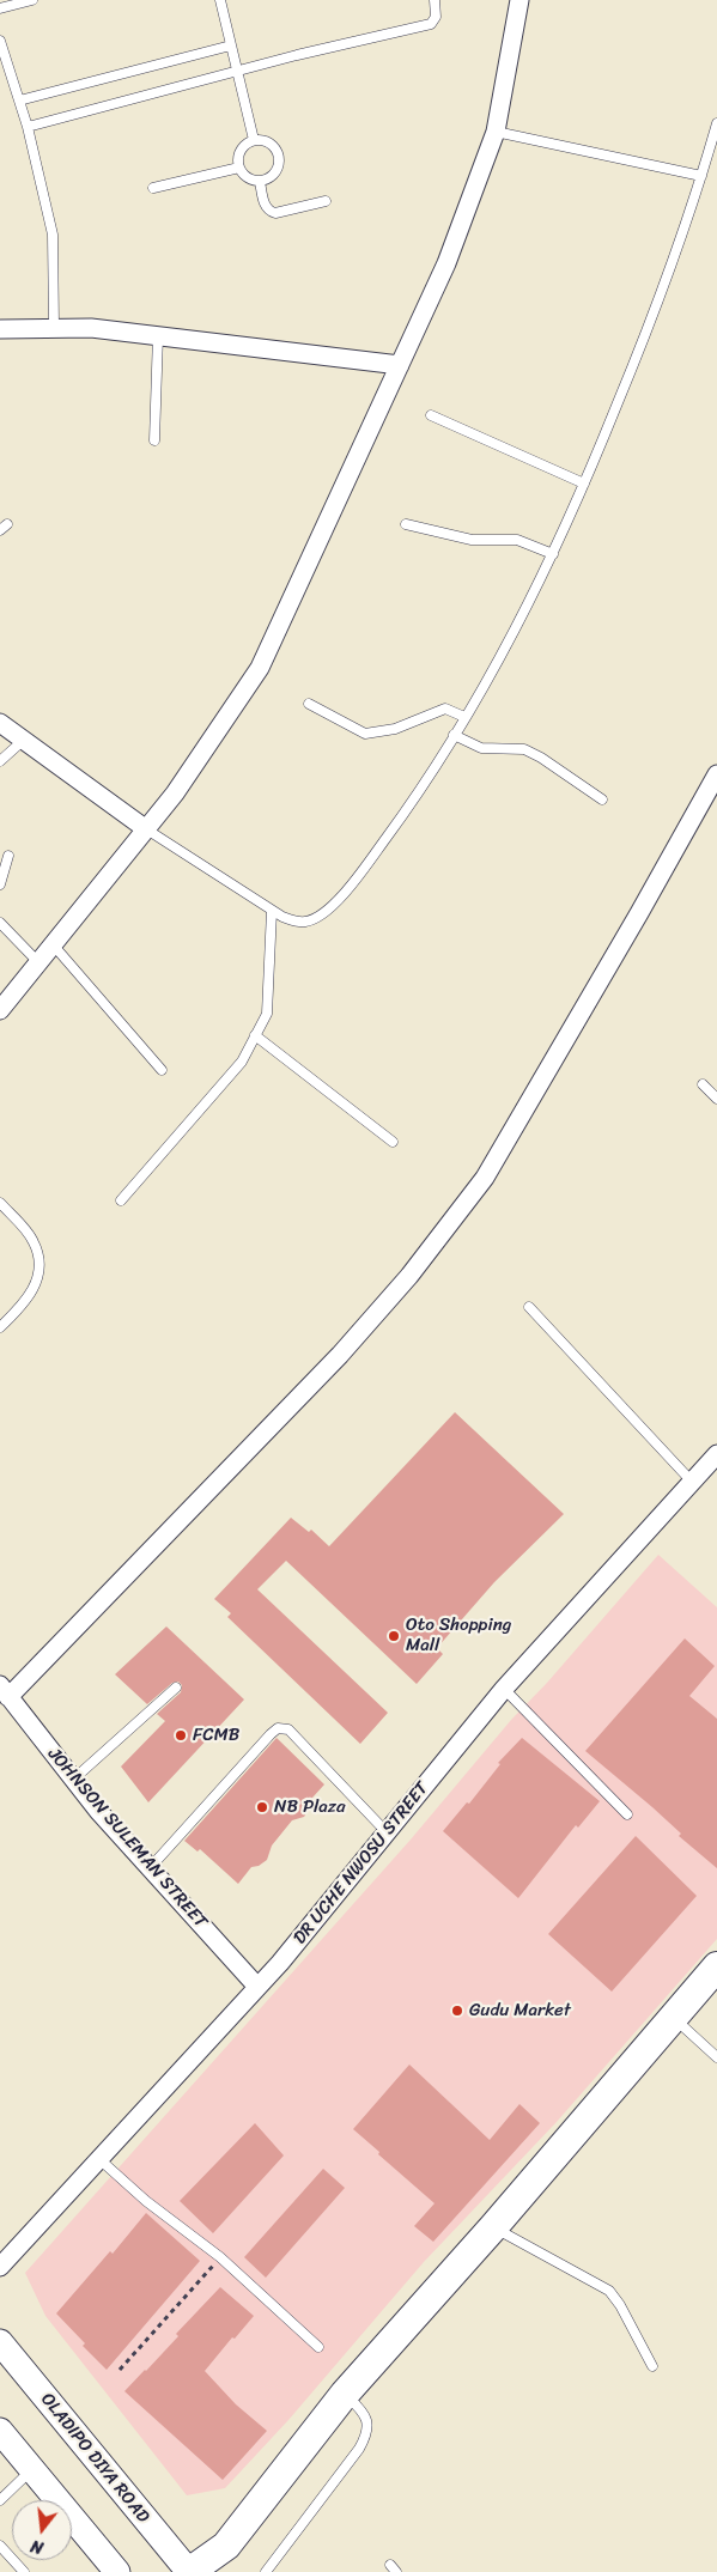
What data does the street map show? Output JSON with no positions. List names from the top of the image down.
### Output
{
  "streets": {
    "main road": ["OLADIPO DIYA ROAD"],
    "street": ["JOHNSON SULEMAN STREET", "DR UCHE NWOSU STREET"]
  },
  "crossings": [
    ["JOHNSON SULEMAN STREET", "DR UCHE NWOSU STREET"]
  ],
  "places": [
    "Oto Shopping Mall",
    "FCMB",
    "NB Plaza",
    "Gudu Market"
  ],
  "north": "bottom"
}
